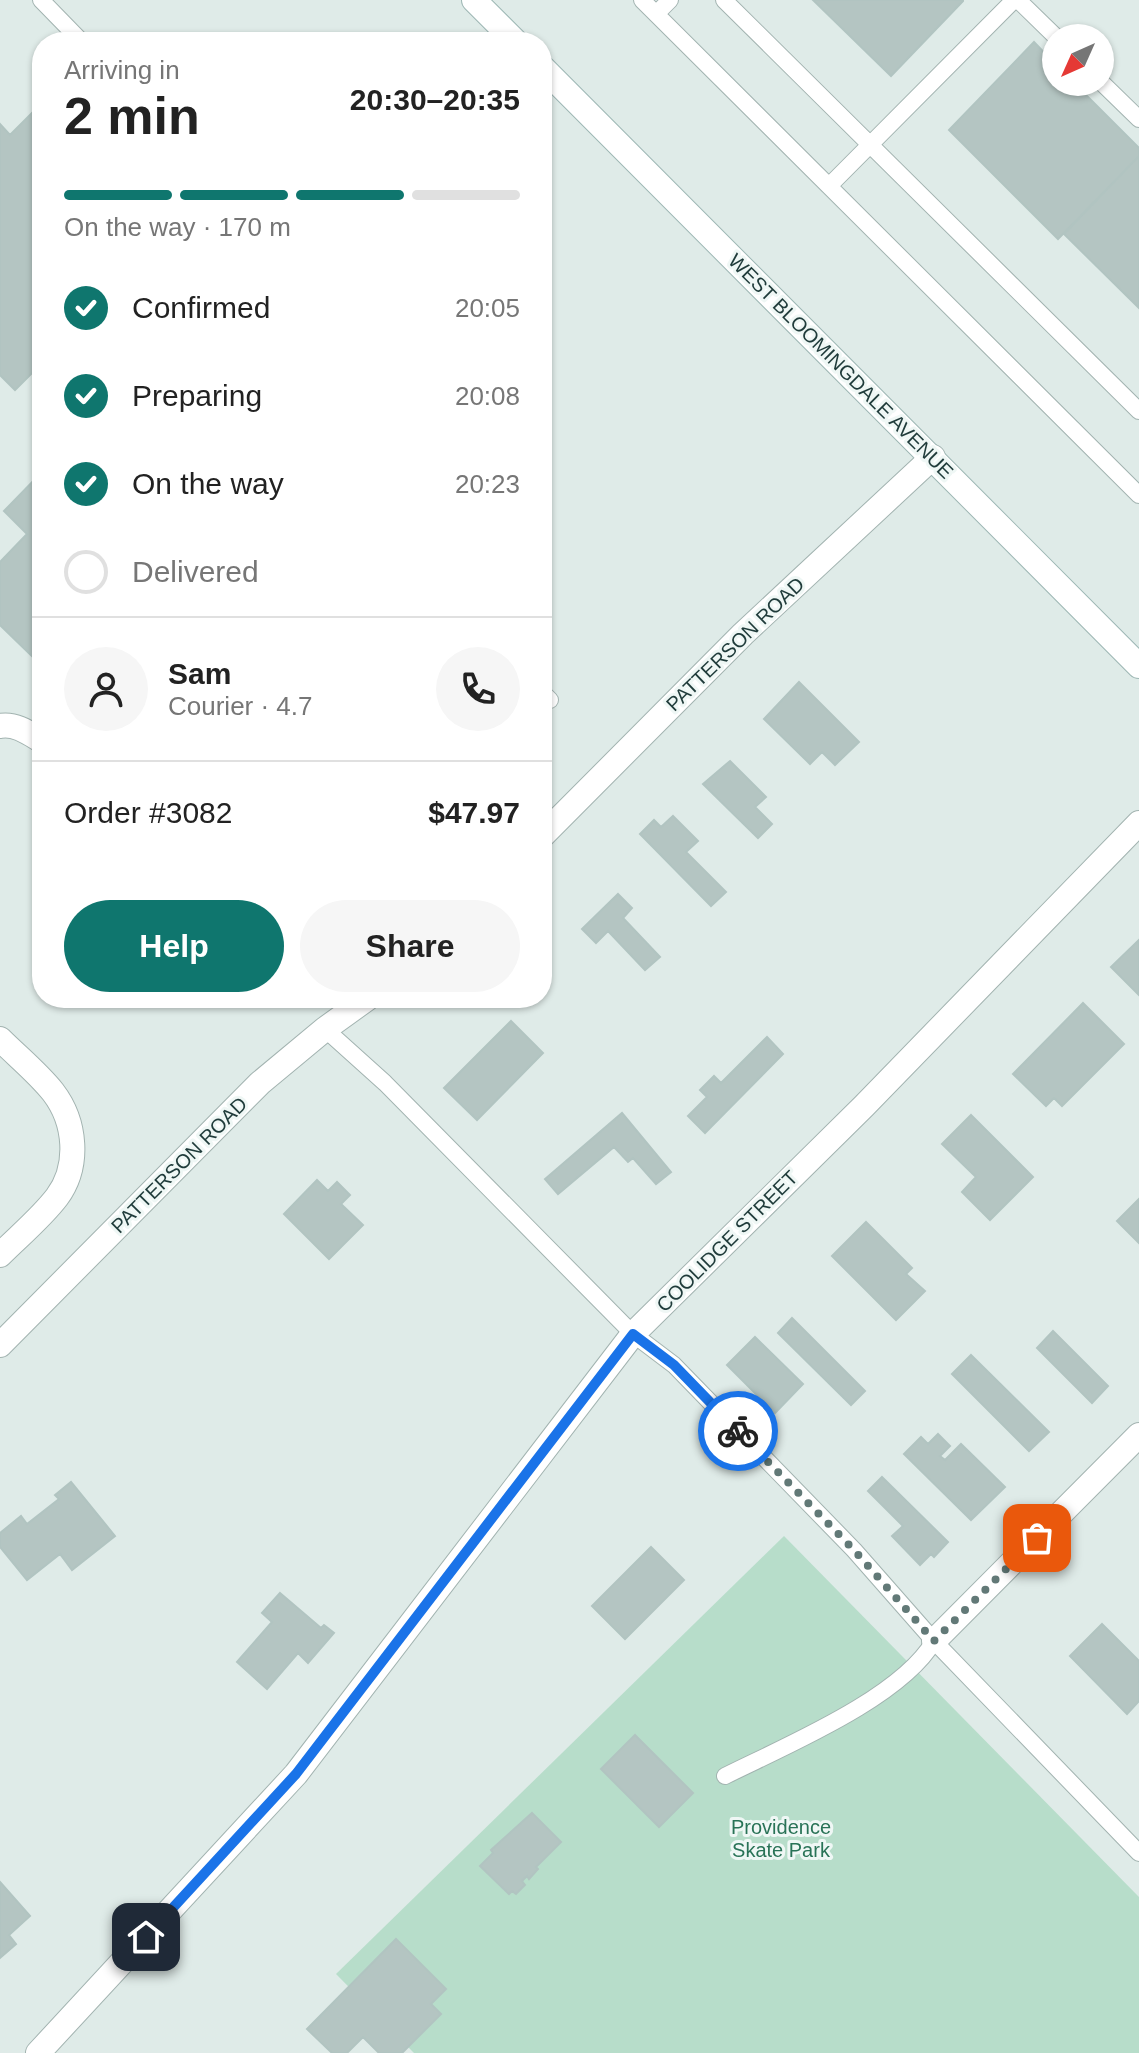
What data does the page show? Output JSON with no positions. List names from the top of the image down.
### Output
{
  "streets": {
    "street": ["WEST BLOOMINGDALE AVENUE", "PATTERSON ROAD", "COOLIDGE STREET"]
  },
  "crossings": [
    ["WEST BLOOMINGDALE AVENUE", "PATTERSON ROAD"]
  ],
  "parks": ["Providence Skate Park"],
  "north": "bottom left",
  "page": {
    "heading": ["2 min", "Arriving in", "20:30–20:35"],
    "panel": [
      "Sam",
      "Courier · 4.7",
      "Order #3082",
      "$47.97"
    ],
    "bar": "On the way · 170 m",
    "list": [
      ["Confirmed", "20:05"],
      ["Preparing", "20:08"],
      ["On the way", "20:23"],
      "Delivered"
    ],
    "buttons": ["Help", "Share"]
  }
}
